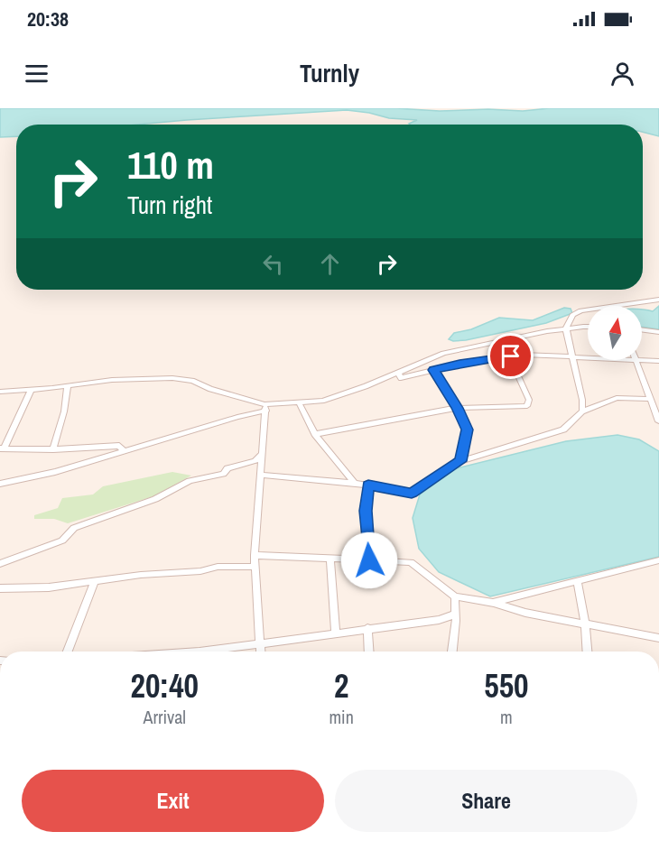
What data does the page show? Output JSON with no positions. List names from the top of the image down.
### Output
{
  "north": "top",
  "page": {
    "status": "20:38",
    "header": "Turnly",
    "turn": ["110 m", "Turn right"],
    "eta": [
      "20:40",
      "Arrival",
      "2",
      "min",
      "550",
      "m"
    ],
    "buttons": ["Exit", "Share"]
  }
}
